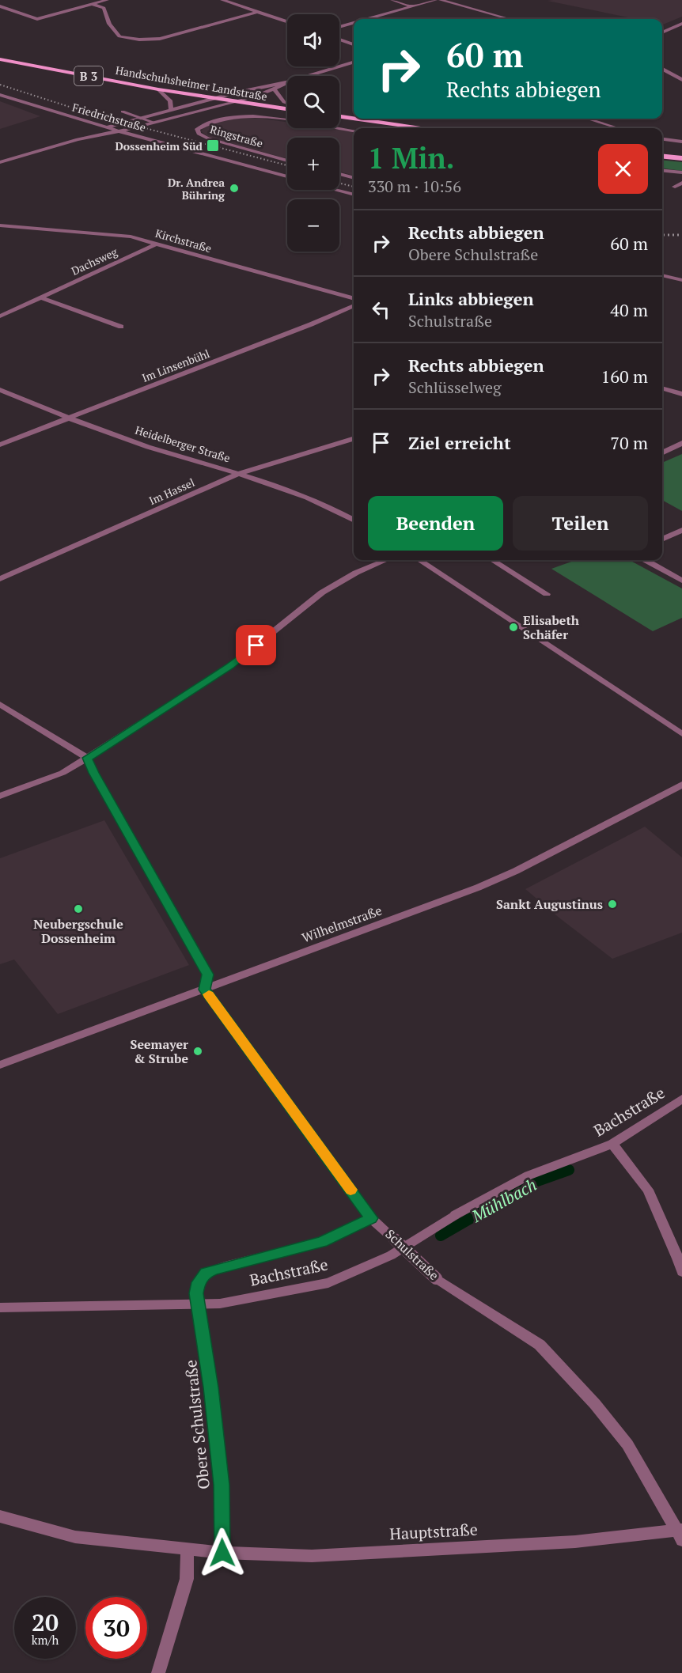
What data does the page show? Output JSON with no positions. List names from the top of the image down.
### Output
{
  "streets": {
    "main road": ["B 3", "Handschuhsheimer Landstraße"],
    "street": [
      "Friedrichstraße",
      "Ringstraße",
      "Kirchstraße",
      "Dachsweg",
      "Im Linsenbühl",
      "Heidelberger Straße",
      "Im Hassel",
      "Wilhelmstraße",
      "Bachstraße",
      "Schulstraße",
      "Obere Schulstraße",
      "Hauptstraße"
    ]
  },
  "crossings": [
    ["Kirchstraße", "Dachsweg"],
    ["Im Linsenbühl", "Heidelberger Straße"],
    ["Heidelberger Straße", "Im Hassel"],
    ["Wilhelmstraße", "Schulstraße"],
    ["Bachstraße", "Obere Schulstraße"],
    ["Schulstraße", "Obere Schulstraße"],
    ["Schulstraße", "Hauptstraße"],
    ["Obere Schulstraße", "Hauptstraße"]
  ],
  "water": ["Mühlbach"],
  "places": {
    "transit": ["Dossenheim Süd"],
    "other": [
      "Dr. Andrea Bühring",
      "Elisabeth Schäfer",
      "Sankt Augustinus",
      "Neubergschule Dossenheim",
      "Seemayer & Strube"
    ]
  },
  "page": {
    "map_buttons": ["+", "−"],
    "turn": ["60 m", "Rechts abbiegen"],
    "heading": ["1 Min.", "330 m · 10:56"],
    "list": [
      {
        "name": "Rechts abbiegen",
        "note": "Obere Schulstraße",
        "value": "60 m"
      },
      {
        "name": "Links abbiegen",
        "note": "Schulstraße",
        "value": "40 m"
      },
      {
        "name": "Rechts abbiegen",
        "note": "Schlüsselweg",
        "value": "160 m"
      },
      {
        "name": "Ziel erreicht",
        "value": "70 m"
      }
    ],
    "buttons": ["Beenden", "Teilen"],
    "speed": "20 km/h",
    "limit": "30"
  }
}
